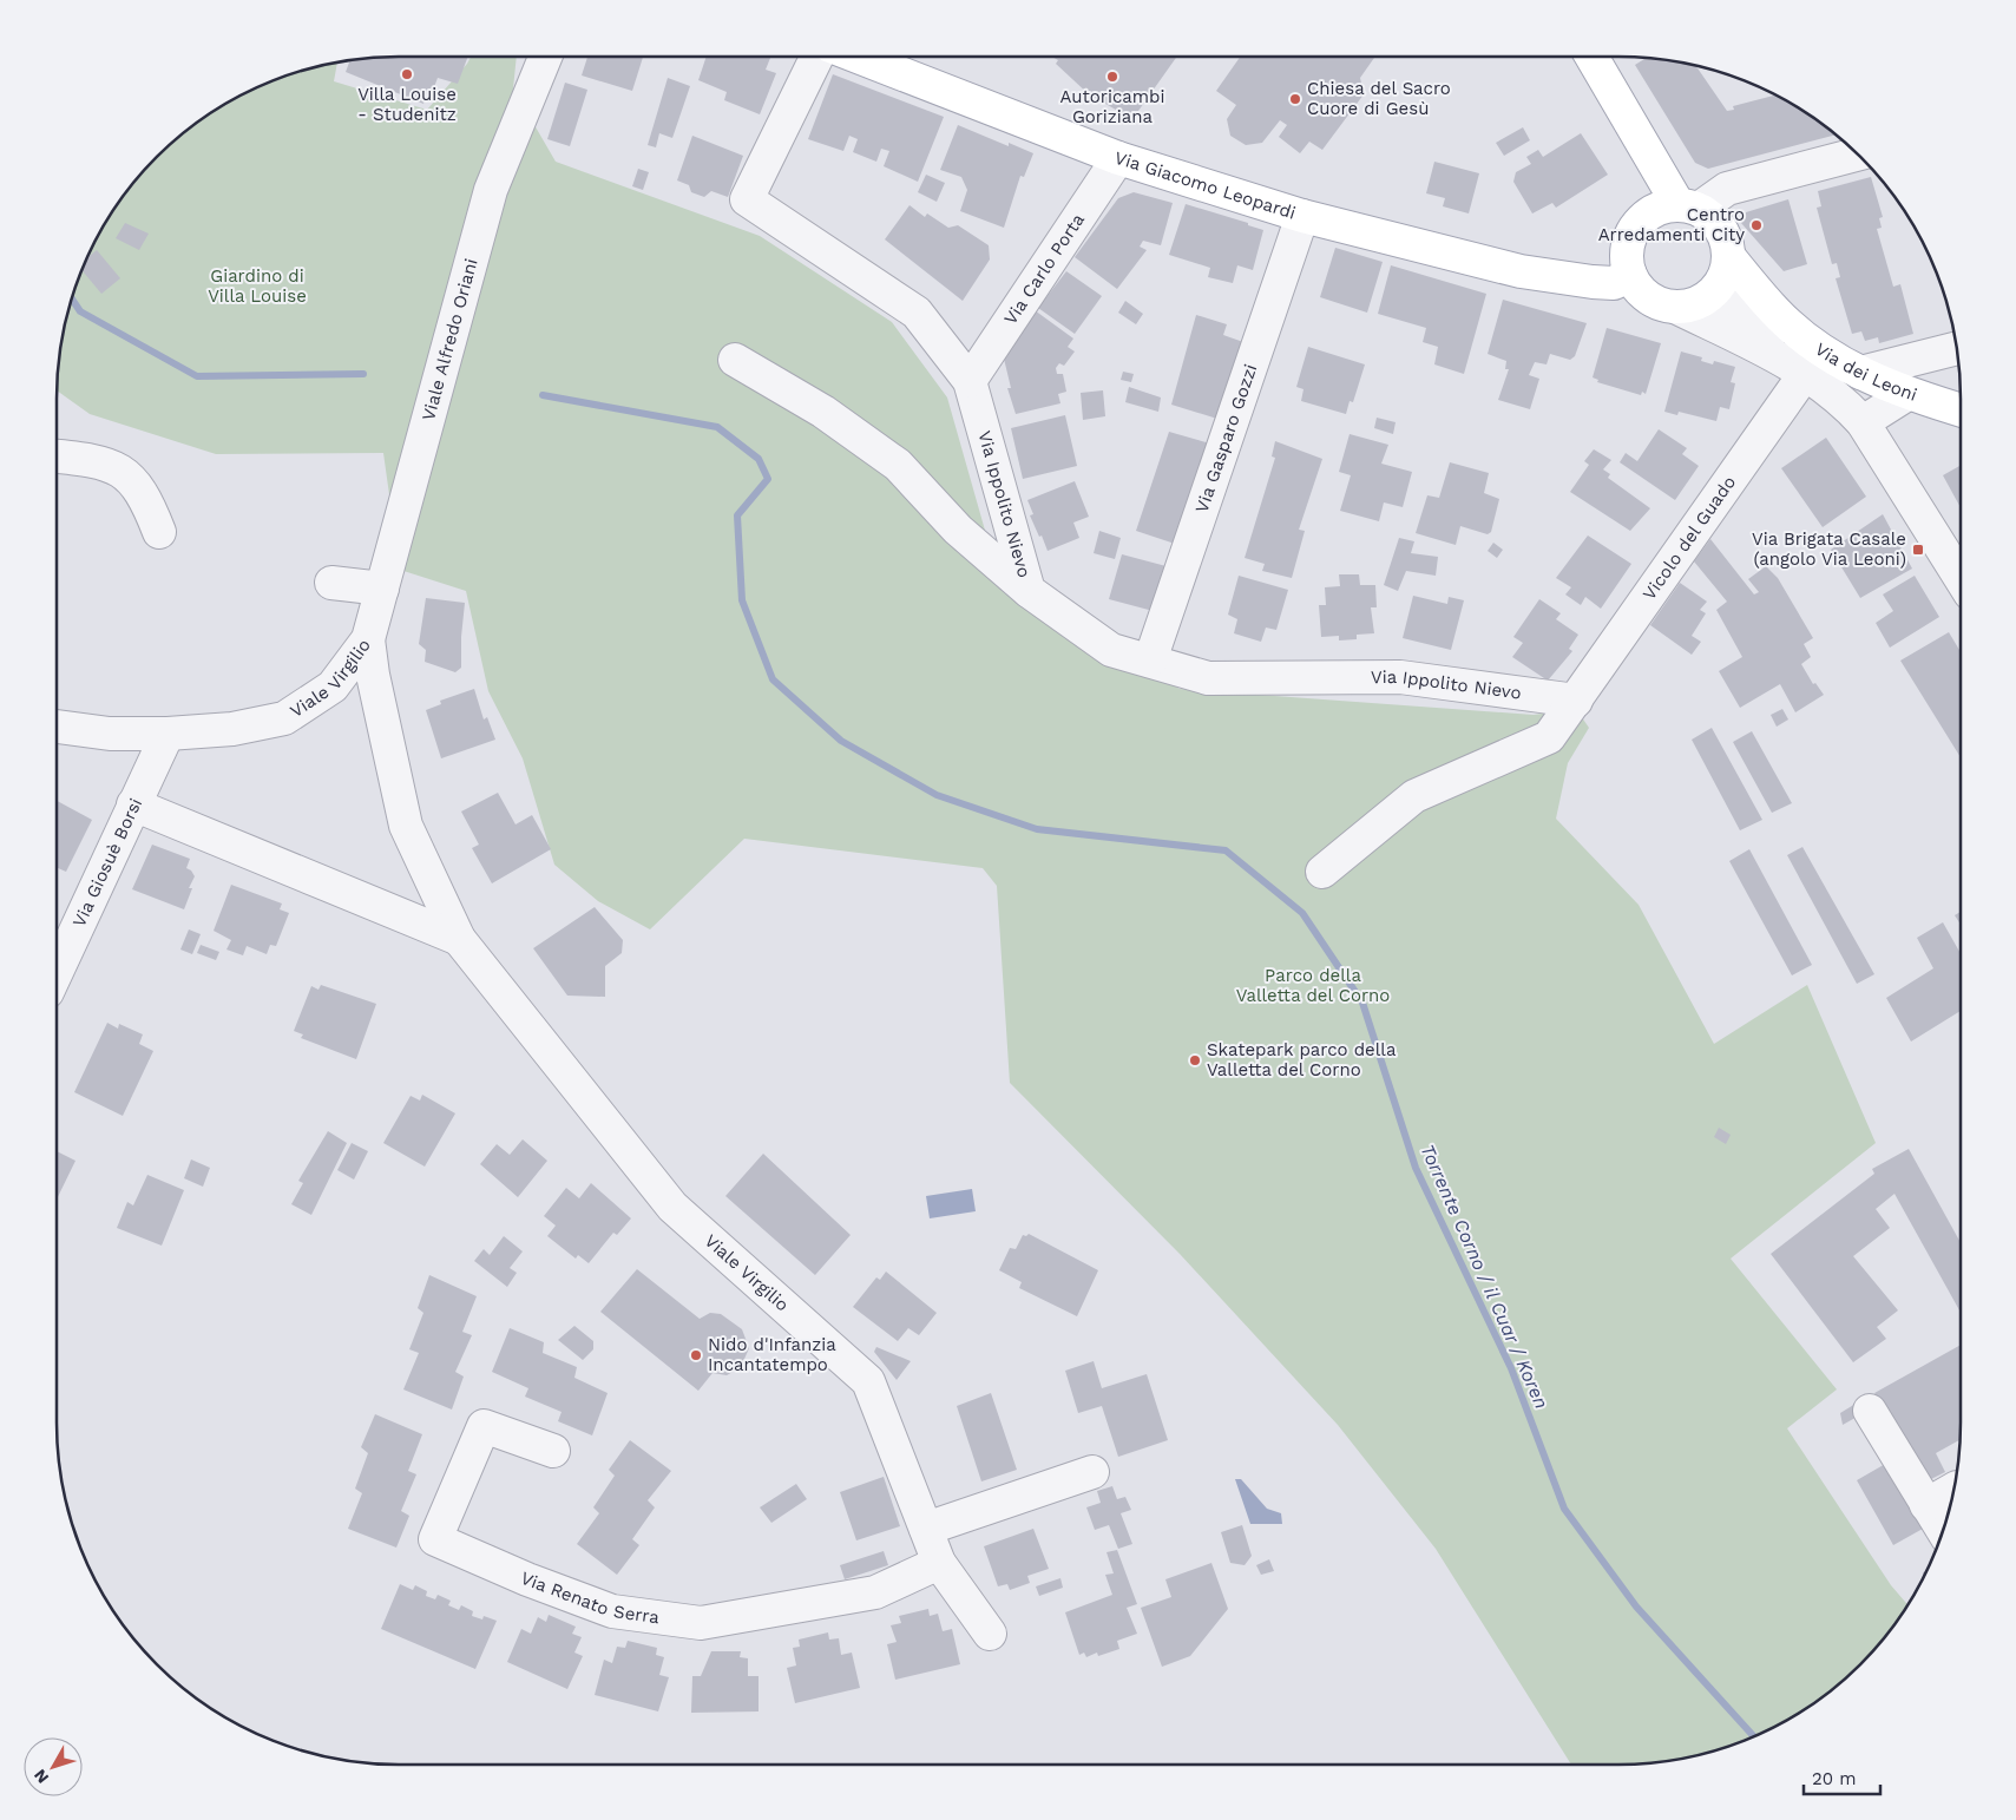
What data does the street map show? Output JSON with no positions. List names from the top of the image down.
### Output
{
  "streets": {
    "main road": ["Via Giacomo Leopardi", "Via dei Leoni"],
    "street": [
      "Via Carlo Porta",
      "Viale Alfredo Oriani",
      "Via Gasparo Gozzi",
      "Via Ippolito Nievo",
      "Vicolo del Guado",
      "Viale Virgilio",
      "Via Giosuè Borsi",
      "Via Renato Serra"
    ]
  },
  "crossings": [
    ["Via Giacomo Leopardi", "Via Carlo Porta"],
    ["Via Giacomo Leopardi", "Via dei Leoni"],
    ["Via Giacomo Leopardi", "Via Gasparo Gozzi"],
    ["Via Carlo Porta", "Via Ippolito Nievo"],
    ["Viale Alfredo Oriani", "Viale Virgilio"],
    ["Via Gasparo Gozzi", "Via Ippolito Nievo"],
    ["Via Ippolito Nievo", "Vicolo del Guado"],
    ["Viale Virgilio", "Via Giosuè Borsi"],
    ["Viale Virgilio", "Via Renato Serra"]
  ],
  "water": ["Torrente Corno / il Cuar / Koren"],
  "parks": ["Giardino di Villa Louise", "Parco della Valletta del Corno"],
  "places": {
    "other": [
      "Villa Louise - Studenitz",
      "Autoricambi Goriziana",
      "Chiesa del Sacro Cuore di Gesù",
      "Centro Arredamenti City",
      "Skatepark parco della Valletta del Corno",
      "Nido d'Infanzia Incantatempo"
    ],
    "transit": ["Via Brigata Casale (angolo Via Leoni)"]
  },
  "scale_bar": "20 m",
  "north": "bottom left"
}
